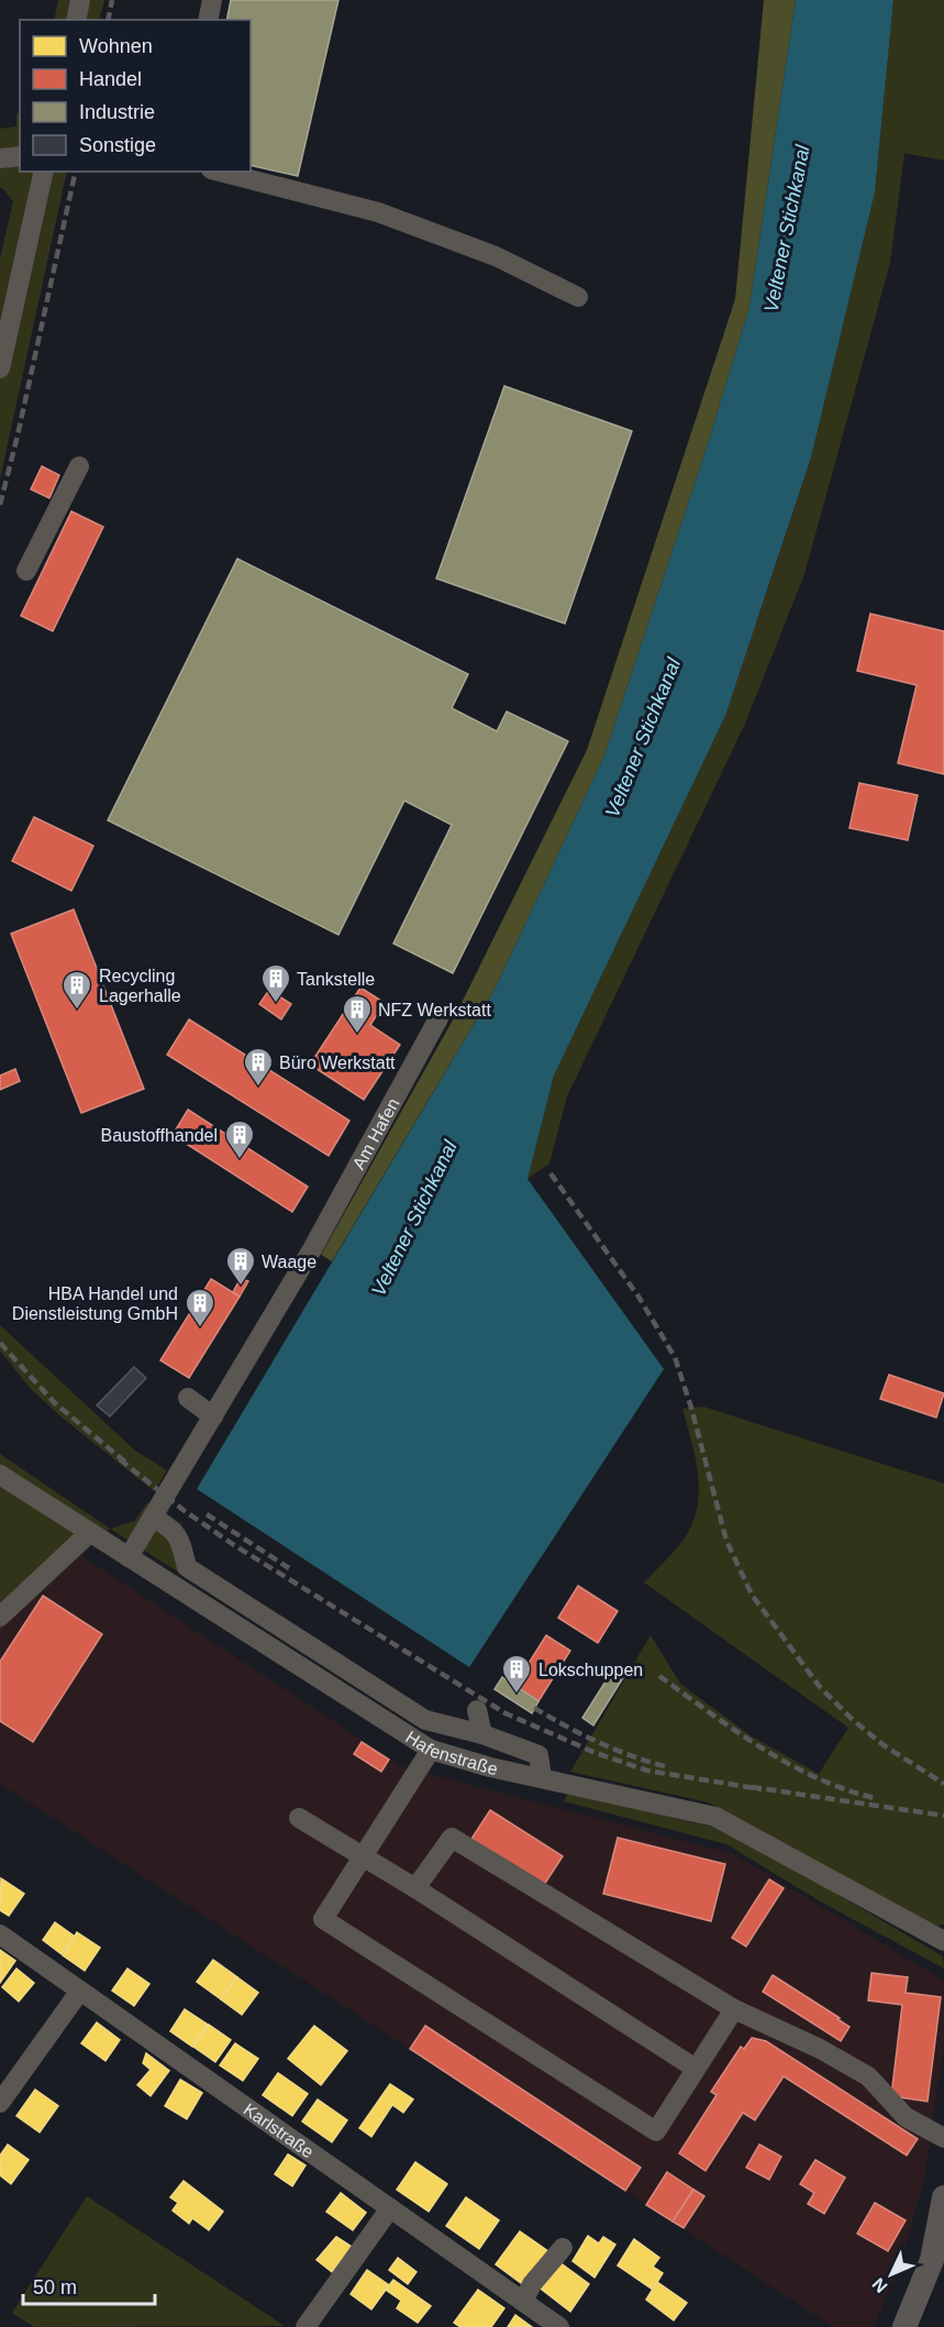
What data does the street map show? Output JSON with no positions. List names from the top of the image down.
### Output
{
  "streets": {
    "street": ["Am Hafen", "Hafenstraße", "Karlstraße"]
  },
  "water": ["Veltener Stichkanal"],
  "places": {
    "building": [
      "Tankstelle",
      "Recycling Lagerhalle",
      "NFZ Werkstatt",
      "Büro Werkstatt",
      "Baustoffhandel",
      "Waage",
      "HBA Handel und Dienstleistung GmbH",
      "Lokschuppen"
    ]
  },
  "legend": [
    "Wohnen",
    "Handel",
    "Industrie",
    "Sonstige"
  ],
  "scale_bar": "50 m",
  "north": "bottom left"
}
